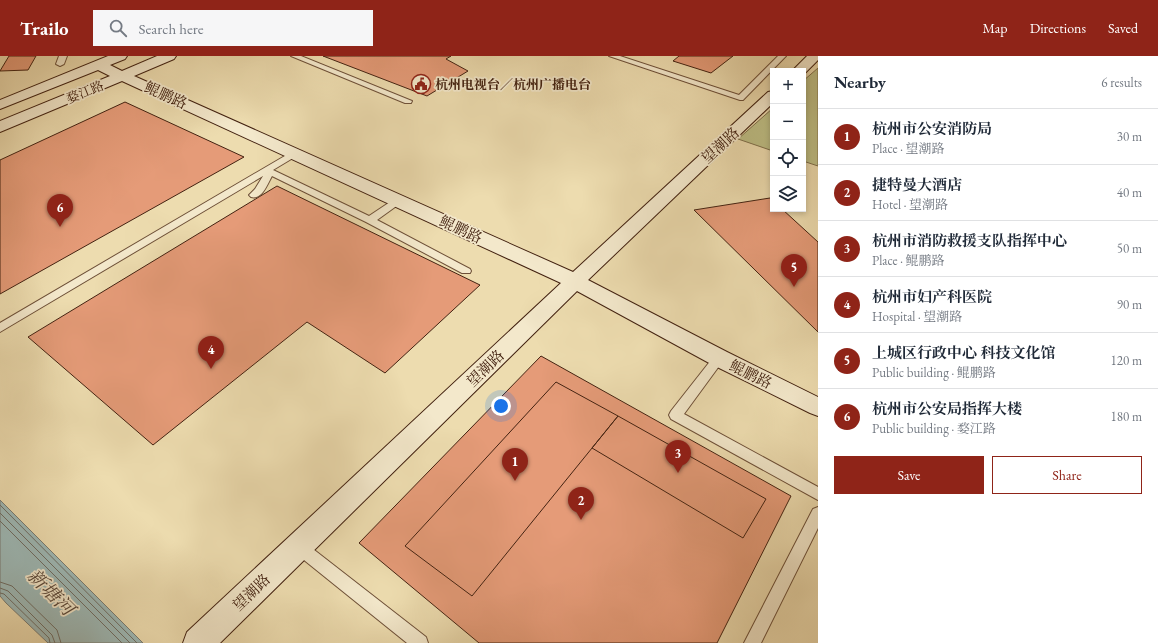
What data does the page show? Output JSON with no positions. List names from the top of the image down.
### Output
{
  "streets": {
    "street": ["婺江路", "鲲鹏路", "望潮路"]
  },
  "crossings": [
    ["婺江路", "鲲鹏路"],
    ["鲲鹏路", "望潮路"]
  ],
  "water": ["新塘河"],
  "places": {
    "public building": ["杭州电视台／杭州广播电台"]
  },
  "page": {
    "header": "Trailo",
    "search": "Search here",
    "nav": ["Map", "Directions", "Saved"],
    "heading": ["Nearby", "6 results"],
    "map_buttons": ["+", "−"],
    "list": [
      {
        "mark": "1",
        "name": "杭州市公安消防局",
        "note": "Place · 望潮路",
        "value": "30 m"
      },
      {
        "mark": "2",
        "name": "捷特曼大酒店",
        "note": "Hotel · 望潮路",
        "value": "40 m"
      },
      {
        "mark": "3",
        "name": "杭州市消防救援支队指挥中心",
        "note": "Place · 鲲鹏路",
        "value": "50 m"
      },
      {
        "mark": "4",
        "name": "杭州市妇产科医院",
        "note": "Hospital · 望潮路",
        "value": "90 m"
      },
      {
        "mark": "5",
        "name": "上城区行政中心 科技文化馆",
        "note": "Public building · 鲲鹏路",
        "value": "120 m"
      },
      {
        "mark": "6",
        "name": "杭州市公安局指挥大楼",
        "note": "Public building · 婺江路",
        "value": "180 m"
      }
    ],
    "pins": [
      "6",
      "5",
      "4",
      "3",
      "1",
      "2"
    ],
    "buttons": ["Save", "Share"]
  }
}
